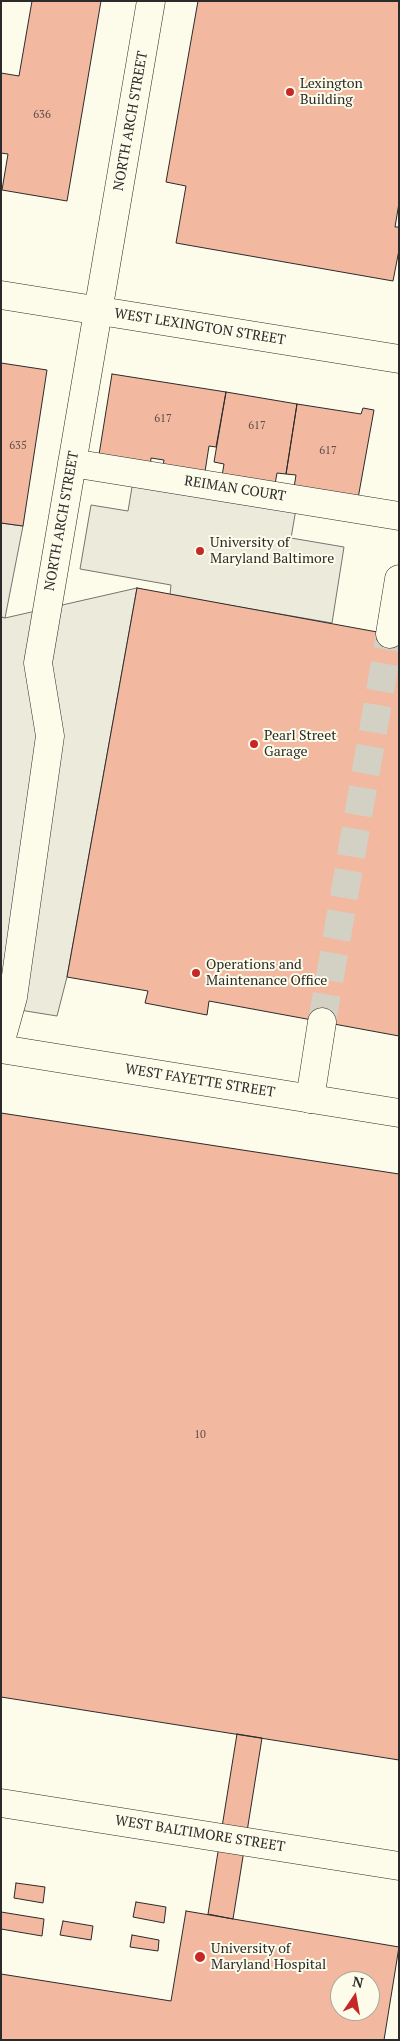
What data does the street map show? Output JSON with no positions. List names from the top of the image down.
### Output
{
  "streets": {
    "street": [
      "NORTH ARCH STREET",
      "WEST LEXINGTON STREET",
      "REIMAN COURT",
      "WEST FAYETTE STREET",
      "WEST BALTIMORE STREET"
    ]
  },
  "crossings": [
    ["NORTH ARCH STREET", "WEST LEXINGTON STREET"],
    ["NORTH ARCH STREET", "REIMAN COURT"]
  ],
  "places": [
    "Lexington Building",
    "University of Maryland Baltimore",
    "Pearl Street Garage",
    "Operations and Maintenance Office",
    "University of Maryland Hospital"
  ],
  "house_numbers": [
    "636",
    "617",
    "617",
    "635",
    "617",
    "10"
  ],
  "north": "top"
}
